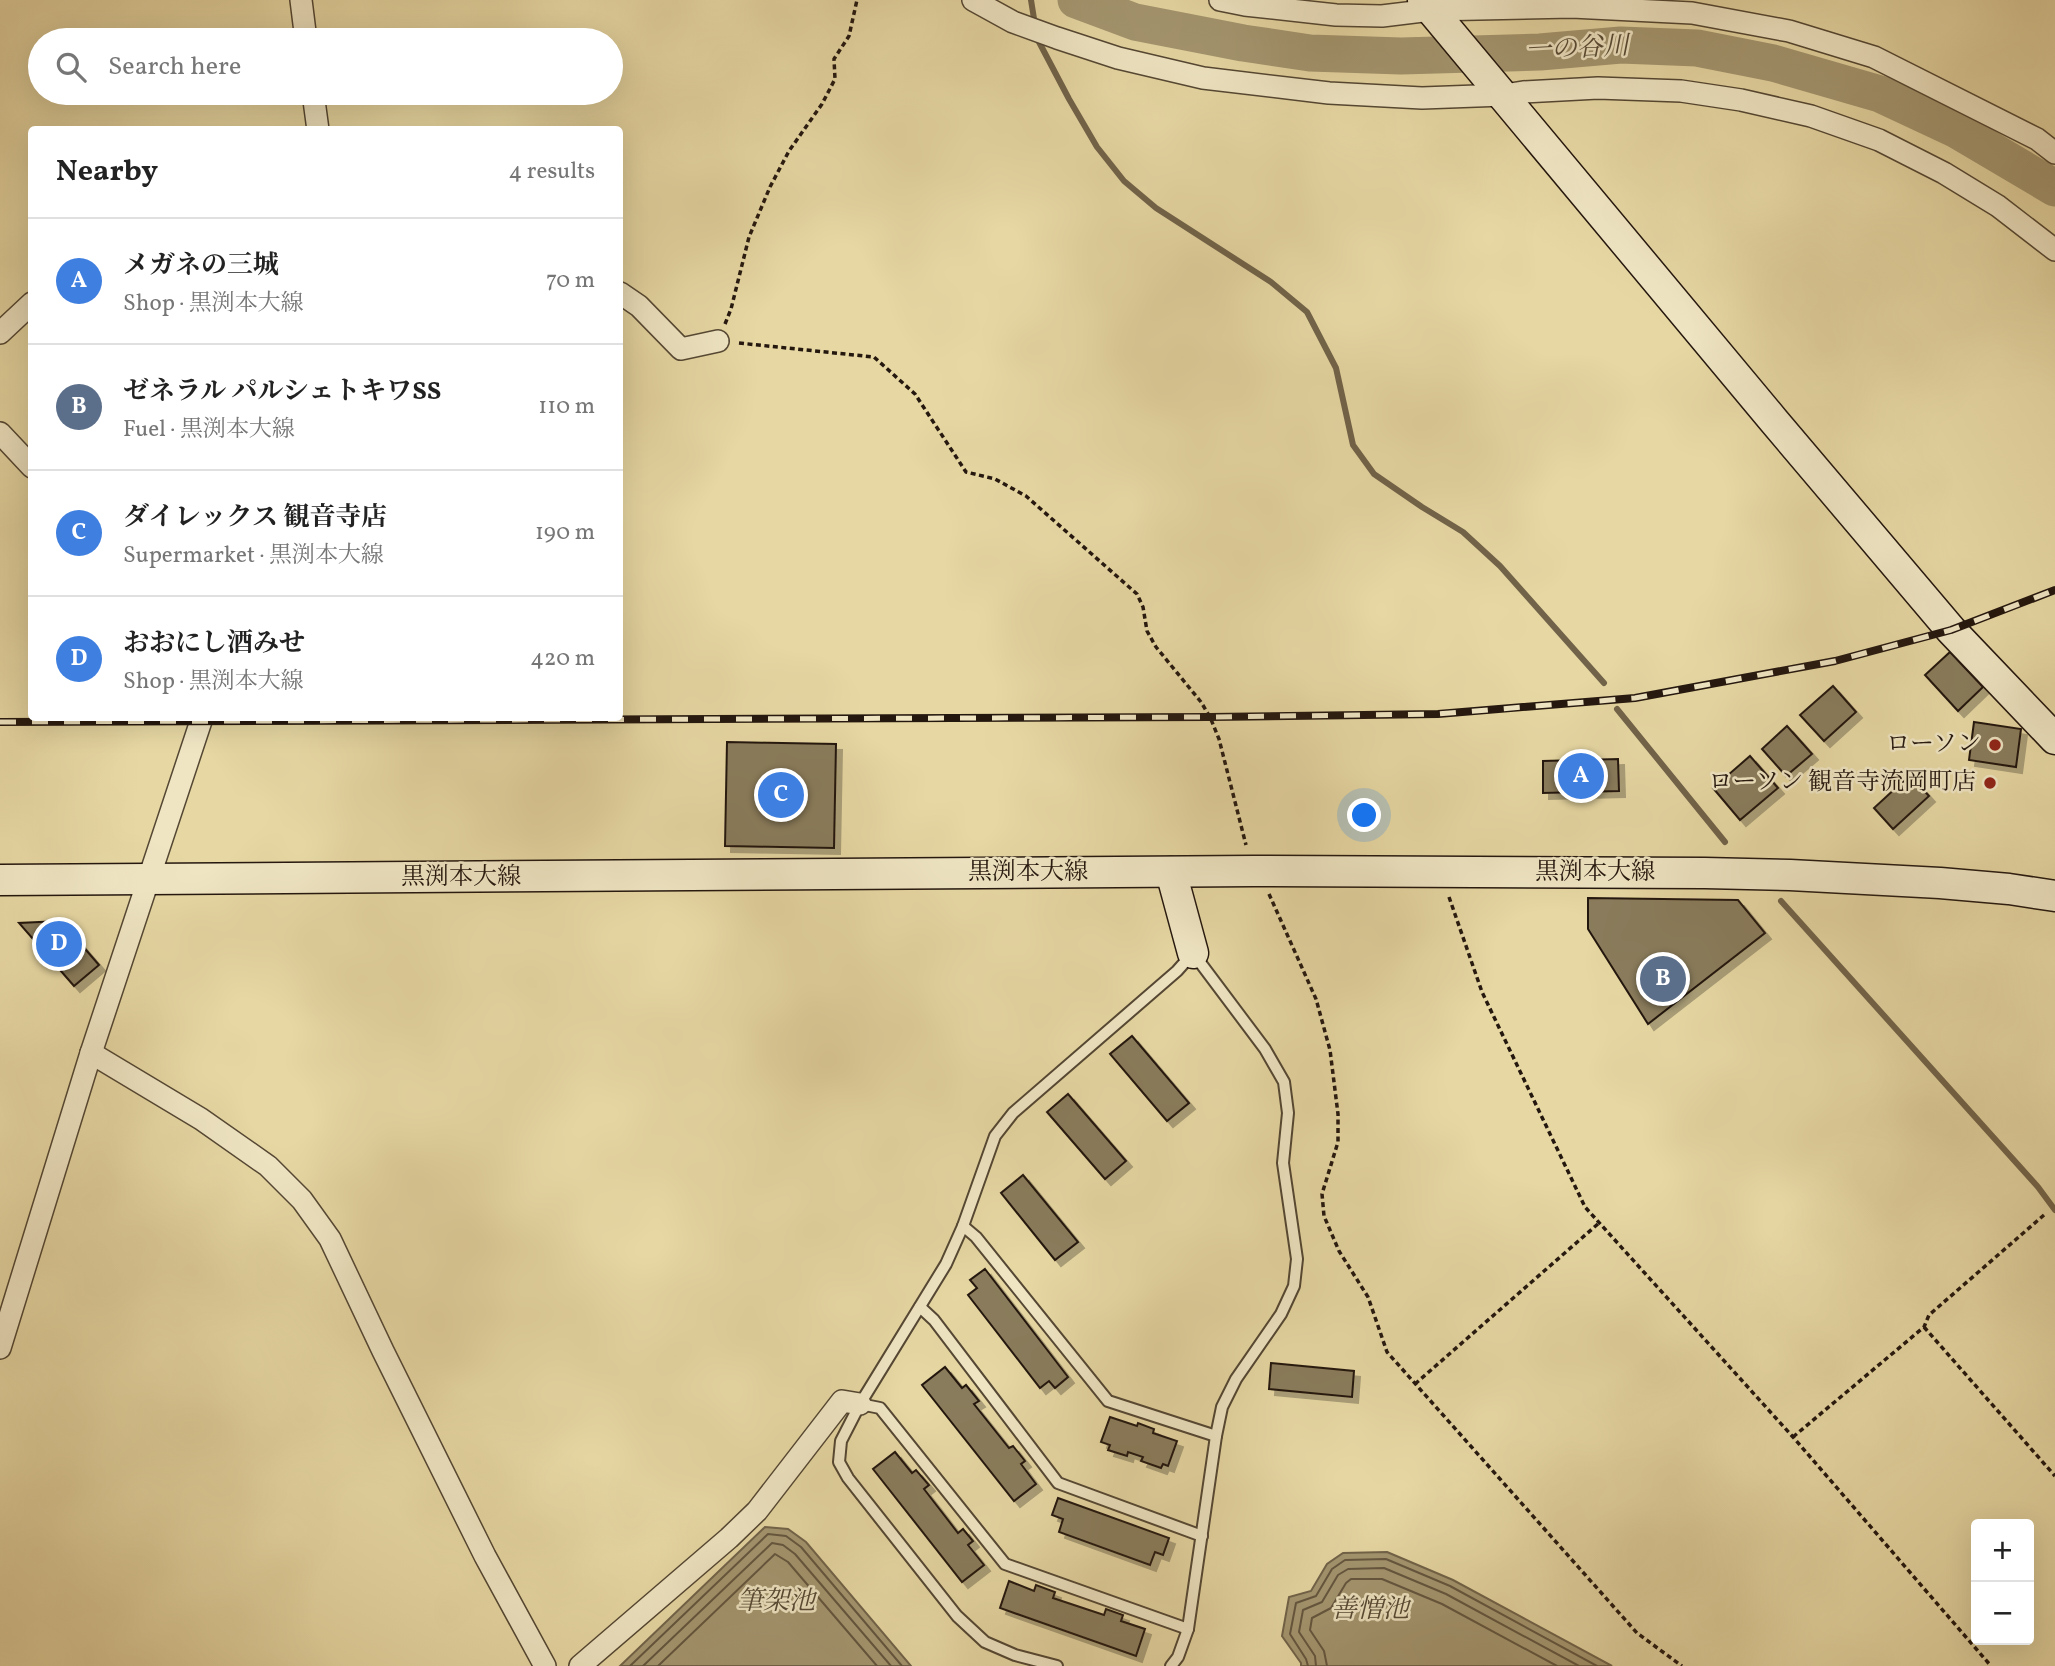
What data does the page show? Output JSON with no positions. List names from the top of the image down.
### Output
{
  "streets": {
    "main road": ["黒渕本大線"]
  },
  "water": ["一の谷川", "筆架池", "善憎池"],
  "places": ["ローソン", "ローソン 観音寺流岡町店"],
  "page": {
    "search": "Search here",
    "heading": ["Nearby", "4 results"],
    "list": [
      {
        "mark": "A",
        "name": "メガネの三城",
        "note": "Shop · 黒渕本大線",
        "value": "70 m"
      },
      {
        "mark": "B",
        "name": "ゼネラル パルシェトキワSS",
        "note": "Fuel · 黒渕本大線",
        "value": "110 m"
      },
      {
        "mark": "C",
        "name": "ダイレックス 観音寺店",
        "note": "Supermarket · 黒渕本大線",
        "value": "190 m"
      },
      {
        "mark": "D",
        "name": "おおにし酒みせ",
        "note": "Shop · 黒渕本大線",
        "value": "420 m"
      }
    ],
    "pins": [
      "A",
      "C",
      "D",
      "B"
    ],
    "map_buttons": ["+", "−"]
  }
}
